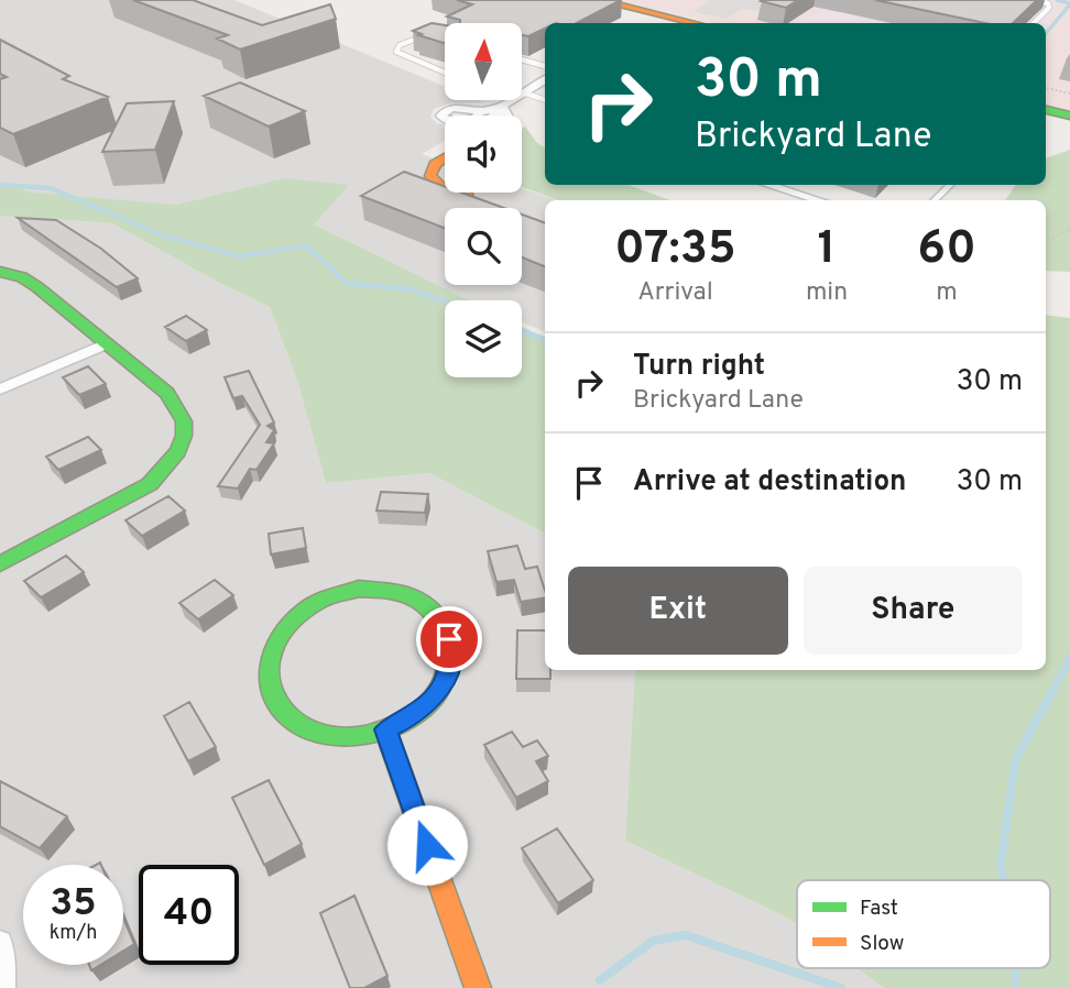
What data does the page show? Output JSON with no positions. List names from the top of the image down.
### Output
{
  "legend": ["Fast", "Slow"],
  "north": "top",
  "page": {
    "turn": ["30 m", "Brickyard Lane"],
    "eta": [
      "07:35",
      "Arrival",
      "1",
      "min",
      "60",
      "m"
    ],
    "list": [
      {
        "name": "Turn right",
        "note": "Brickyard Lane",
        "value": "30 m"
      },
      {
        "name": "Arrive at destination",
        "value": "30 m"
      }
    ],
    "buttons": ["Exit", "Share"],
    "speed": "35 km/h",
    "limit": "40"
  }
}
